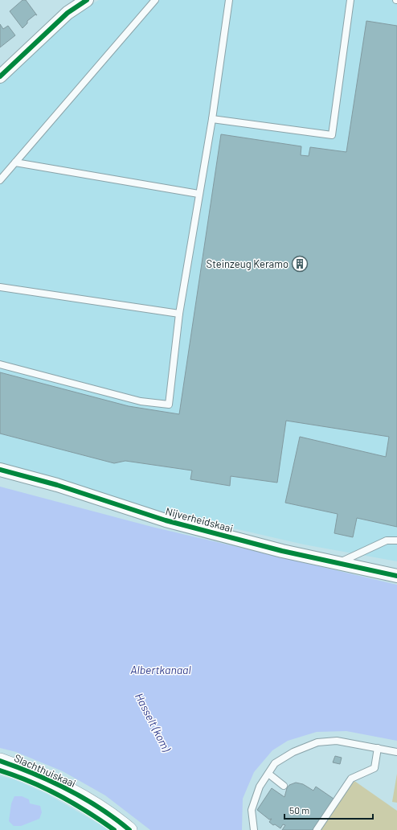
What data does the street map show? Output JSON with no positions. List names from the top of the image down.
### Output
{
  "streets": {
    "street": ["Nijverheidskaai", "Slachthuiskaai"]
  },
  "water": ["Albertkanaal", "Hasselt (kom)"],
  "places": {
    "building": ["Steinzeug Keramo"]
  },
  "scale_bar": "50 m"
}
